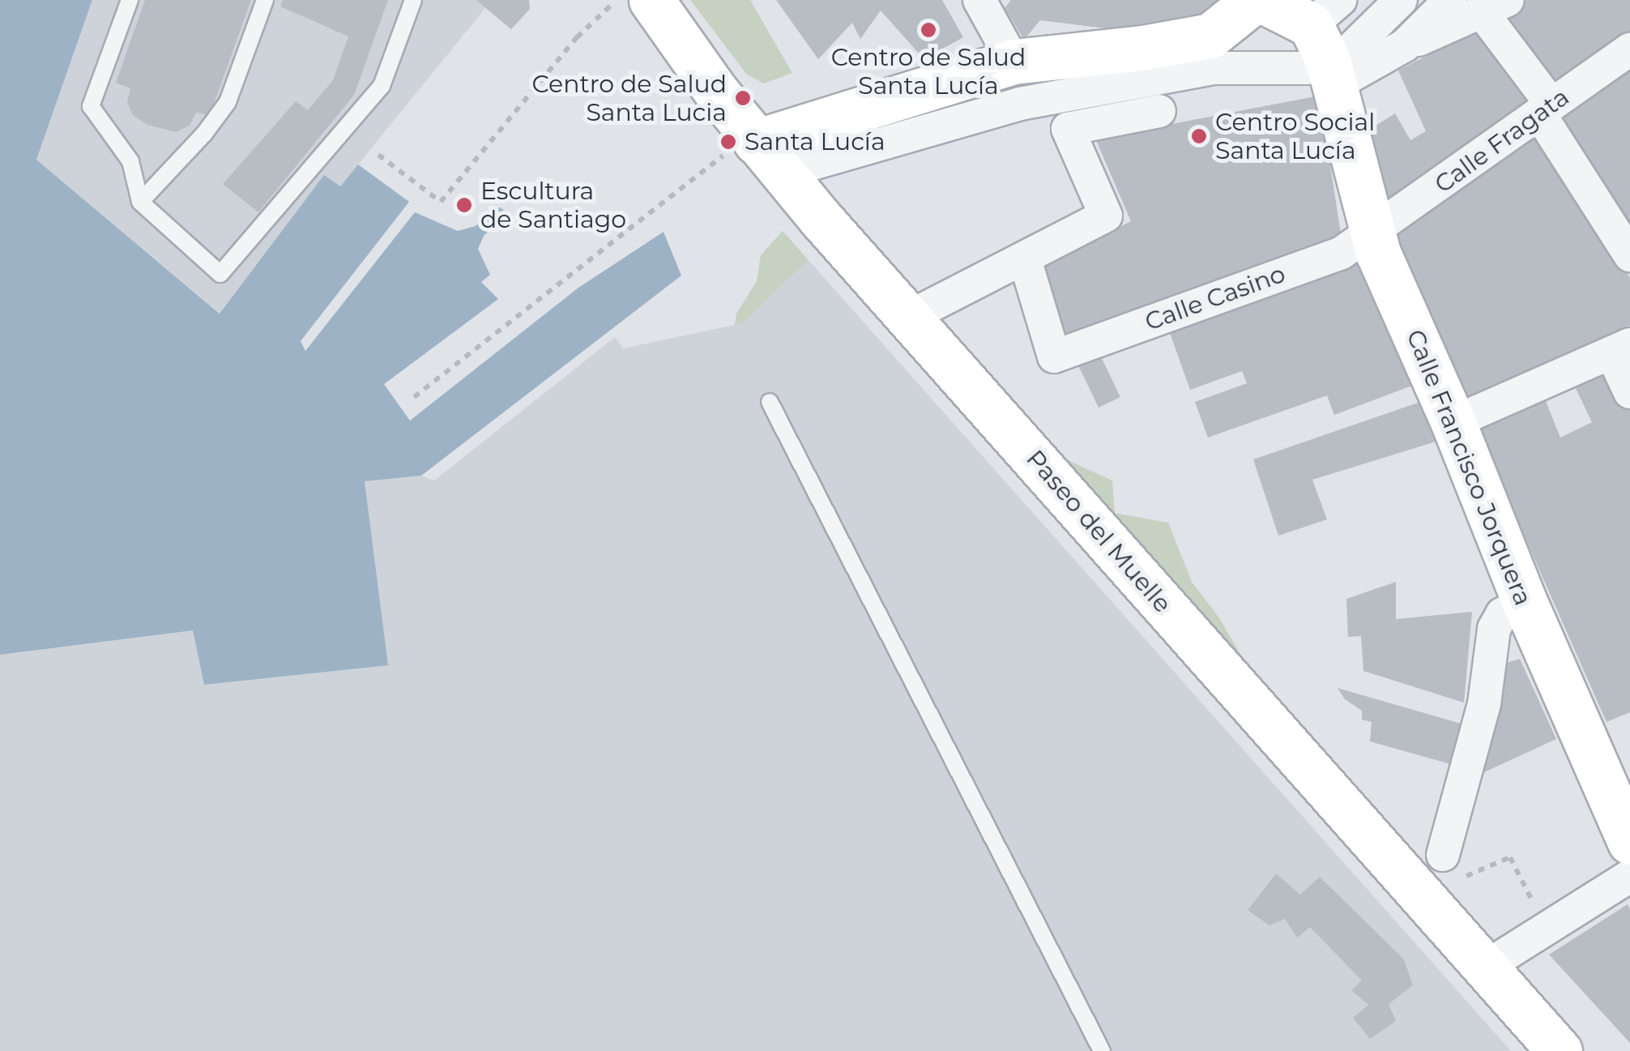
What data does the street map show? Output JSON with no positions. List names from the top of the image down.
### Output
{
  "streets": {
    "street": [
      "Calle Fragata",
      "Calle Casino",
      "Calle Francisco Jorquera",
      "Paseo del Muelle"
    ]
  },
  "crossings": [
    ["Calle Fragata", "Calle Casino"],
    ["Calle Fragata", "Calle Francisco Jorquera"],
    ["Calle Casino", "Calle Francisco Jorquera"]
  ],
  "places": [
    "Centro de Salud Santa Lucía",
    "Centro de Salud Santa Lucia",
    "Centro Social Santa Lucía",
    "Santa Lucía",
    "Escultura de Santiago"
  ]
}
